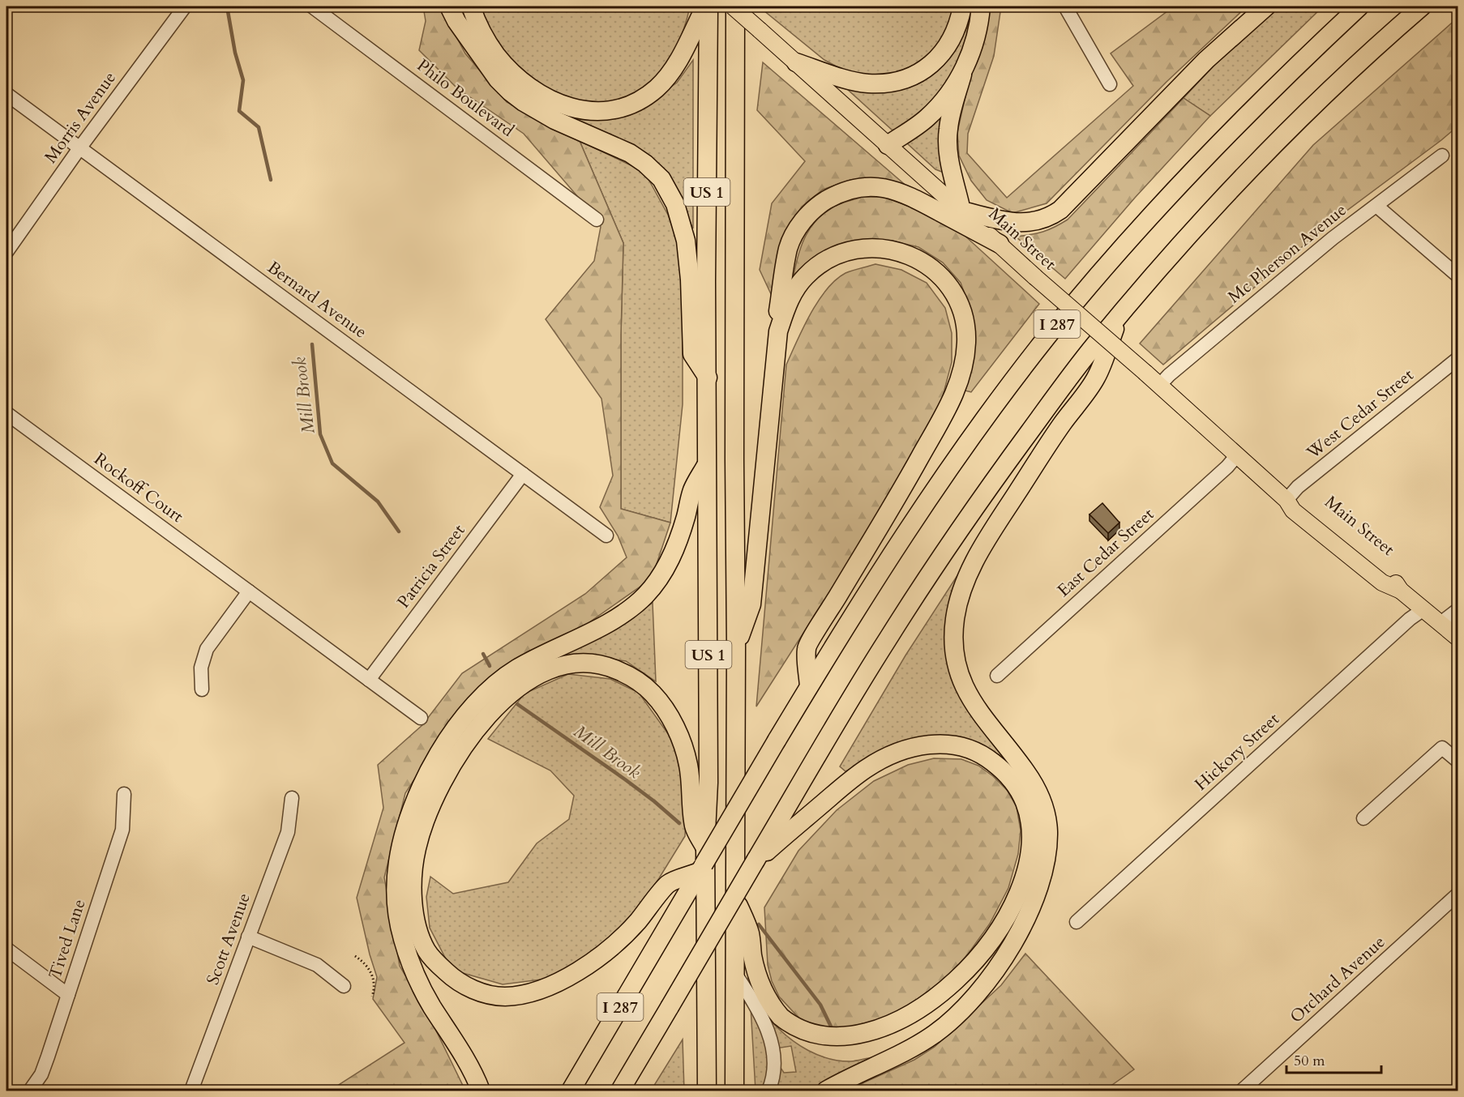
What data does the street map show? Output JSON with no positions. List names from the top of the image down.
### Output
{
  "streets": {
    "highway": ["US 1", "I 287"],
    "main road": ["Main Street"],
    "street": [
      "Philo Boulevard",
      "Morris Avenue",
      "Mc Pherson Avenue",
      "Bernard Avenue",
      "West Cedar Street",
      "Rockoff Court",
      "East Cedar Street",
      "Patricia Street",
      "Hickory Street",
      "Tived Lane",
      "Scott Avenue",
      "Orchard Avenue"
    ]
  },
  "crossings": [
    ["Morris Avenue", "Bernard Avenue"],
    ["US 1", "Main Street"],
    ["US 1", "I 287"],
    ["Main Street", "Mc Pherson Avenue"],
    ["Main Street", "West Cedar Street"],
    ["Main Street", "East Cedar Street"],
    ["Main Street", "Hickory Street"],
    ["Bernard Avenue", "Patricia Street"],
    ["Rockoff Court", "Patricia Street"]
  ],
  "water": ["Mill Brook"],
  "scale_bar": "50 m"
}
